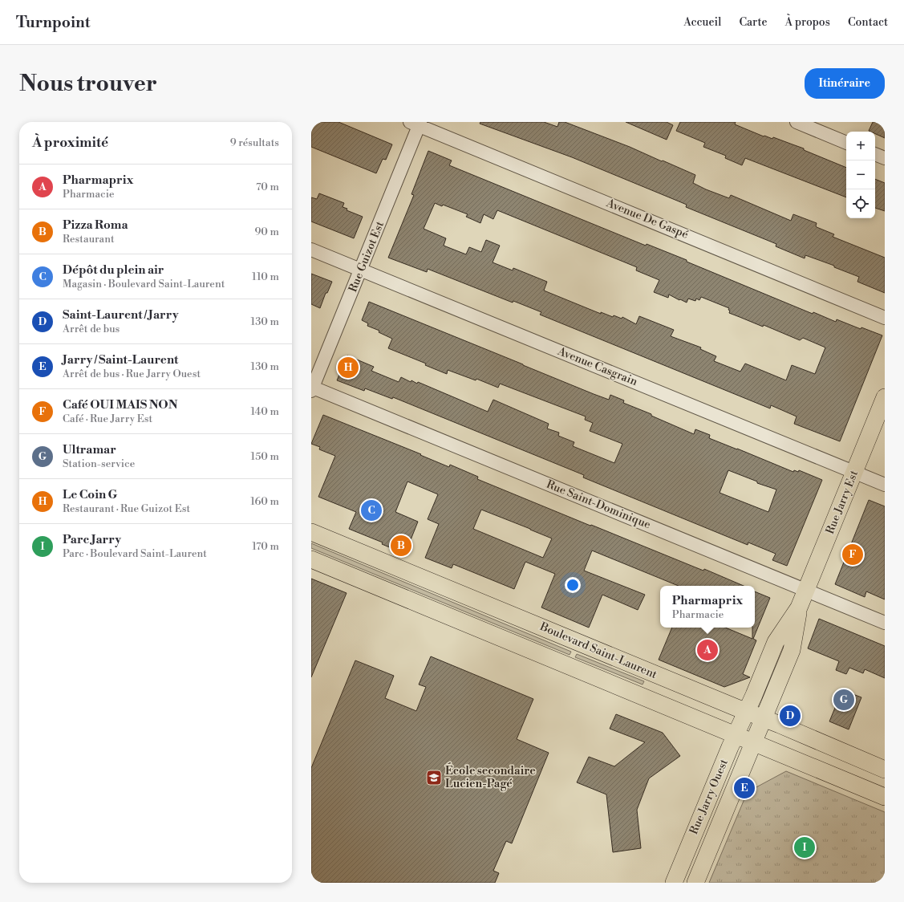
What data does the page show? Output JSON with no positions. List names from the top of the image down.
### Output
{
  "streets": {
    "main road": ["Rue Jarry Est", "Boulevard Saint-Laurent", "Rue Jarry Ouest"],
    "street": [
      "Avenue De Gaspé",
      "Rue Guizot Est",
      "Avenue Casgrain",
      "Rue Saint-Dominique"
    ]
  },
  "crossings": [
    ["Avenue De Gaspé", "Rue Guizot Est"],
    ["Rue Guizot Est", "Avenue Casgrain"],
    ["Rue Guizot Est", "Rue Saint-Dominique"],
    ["Avenue Casgrain", "Rue Jarry Est"],
    ["Rue Jarry Est", "Rue Saint-Dominique"],
    ["Rue Jarry Est", "Boulevard Saint-Laurent"],
    ["Rue Jarry Est", "Rue Jarry Ouest"],
    ["Boulevard Saint-Laurent", "Rue Jarry Ouest"]
  ],
  "places": {
    "school or university": ["École secondaire Lucien-Pagé"]
  },
  "page": {
    "header": "Turnpoint",
    "nav": [
      "Accueil",
      "Carte",
      "À propos",
      "Contact"
    ],
    "buttons": "Itinéraire",
    "title": "Nous trouver",
    "heading": ["À proximité", "9 résultats"],
    "map_buttons": ["+", "−"],
    "list": [
      {
        "mark": "A",
        "name": "Pharmaprix",
        "note": "Pharmacie",
        "value": "70 m"
      },
      {
        "mark": "B",
        "name": "Pizza Roma",
        "note": "Restaurant",
        "value": "90 m"
      },
      {
        "mark": "C",
        "name": "Dépôt du plein air",
        "note": "Magasin · Boulevard Saint-Laurent",
        "value": "110 m"
      },
      {
        "mark": "D",
        "name": "Saint-Laurent / Jarry",
        "note": "Arrêt de bus",
        "value": "130 m"
      },
      {
        "mark": "E",
        "name": "Jarry / Saint-Laurent",
        "note": "Arrêt de bus · Rue Jarry Ouest",
        "value": "130 m"
      },
      {
        "mark": "F",
        "name": "Café OUI MAIS NON",
        "note": "Café · Rue Jarry Est",
        "value": "140 m"
      },
      {
        "mark": "G",
        "name": "Ultramar",
        "note": "Station-service",
        "value": "150 m"
      },
      {
        "mark": "H",
        "name": "Le Coin G",
        "note": "Restaurant · Rue Guizot Est",
        "value": "160 m"
      },
      {
        "mark": "I",
        "name": "Parc Jarry",
        "note": "Parc · Boulevard Saint-Laurent",
        "value": "170 m"
      }
    ],
    "pins": [
      "H",
      "C",
      "B",
      "F",
      "A",
      "G",
      "D",
      "E",
      "I"
    ],
    "popup": ["Pharmaprix", "Pharmacie"]
  }
}
